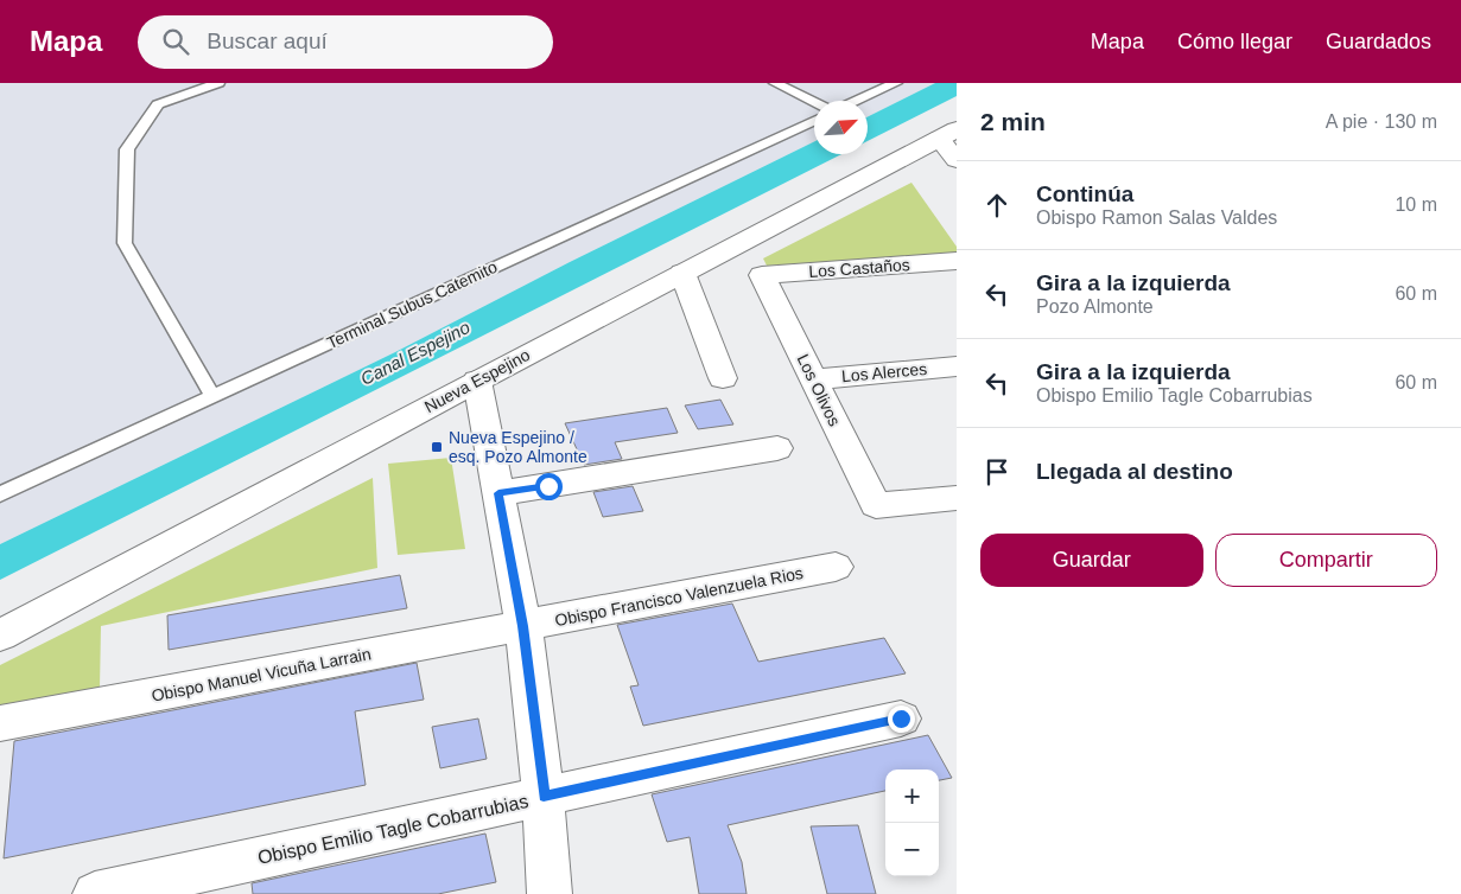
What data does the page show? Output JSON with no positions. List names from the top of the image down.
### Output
{
  "streets": {
    "street": [
      "Los Castaños",
      "Los Alerces",
      "Nueva Espejino",
      "Los Olivos",
      "Obispo Francisco Valenzuela Rios",
      "Obispo Manuel Vicuña Larrain",
      "Obispo Emilio Tagle Cobarrubias"
    ],
    "lane": ["Terminal Subus Catemito"]
  },
  "crossings": [
    ["Los Castaños", "Los Olivos"],
    ["Los Alerces", "Los Olivos"],
    ["Obispo Francisco Valenzuela Rios", "Obispo Manuel Vicuña Larrain"]
  ],
  "water": ["Canal Espejino"],
  "places": {
    "transit": ["Nueva Espejino / esq. Pozo Almonte"]
  },
  "north": "top right",
  "page": {
    "header": "Mapa",
    "search": "Buscar aquí",
    "nav": ["Mapa", "Cómo llegar", "Guardados"],
    "heading": ["2 min", "A pie · 130 m"],
    "list": [
      ["Continúa", "Obispo Ramon Salas Valdes", "10 m"],
      ["Gira a la izquierda", "Pozo Almonte", "60 m"],
      ["Gira a la izquierda", "Obispo Emilio Tagle Cobarrubias", "60 m"],
      "Llegada al destino"
    ],
    "buttons": ["Guardar", "Compartir"],
    "map_buttons": ["+", "−"]
  }
}
